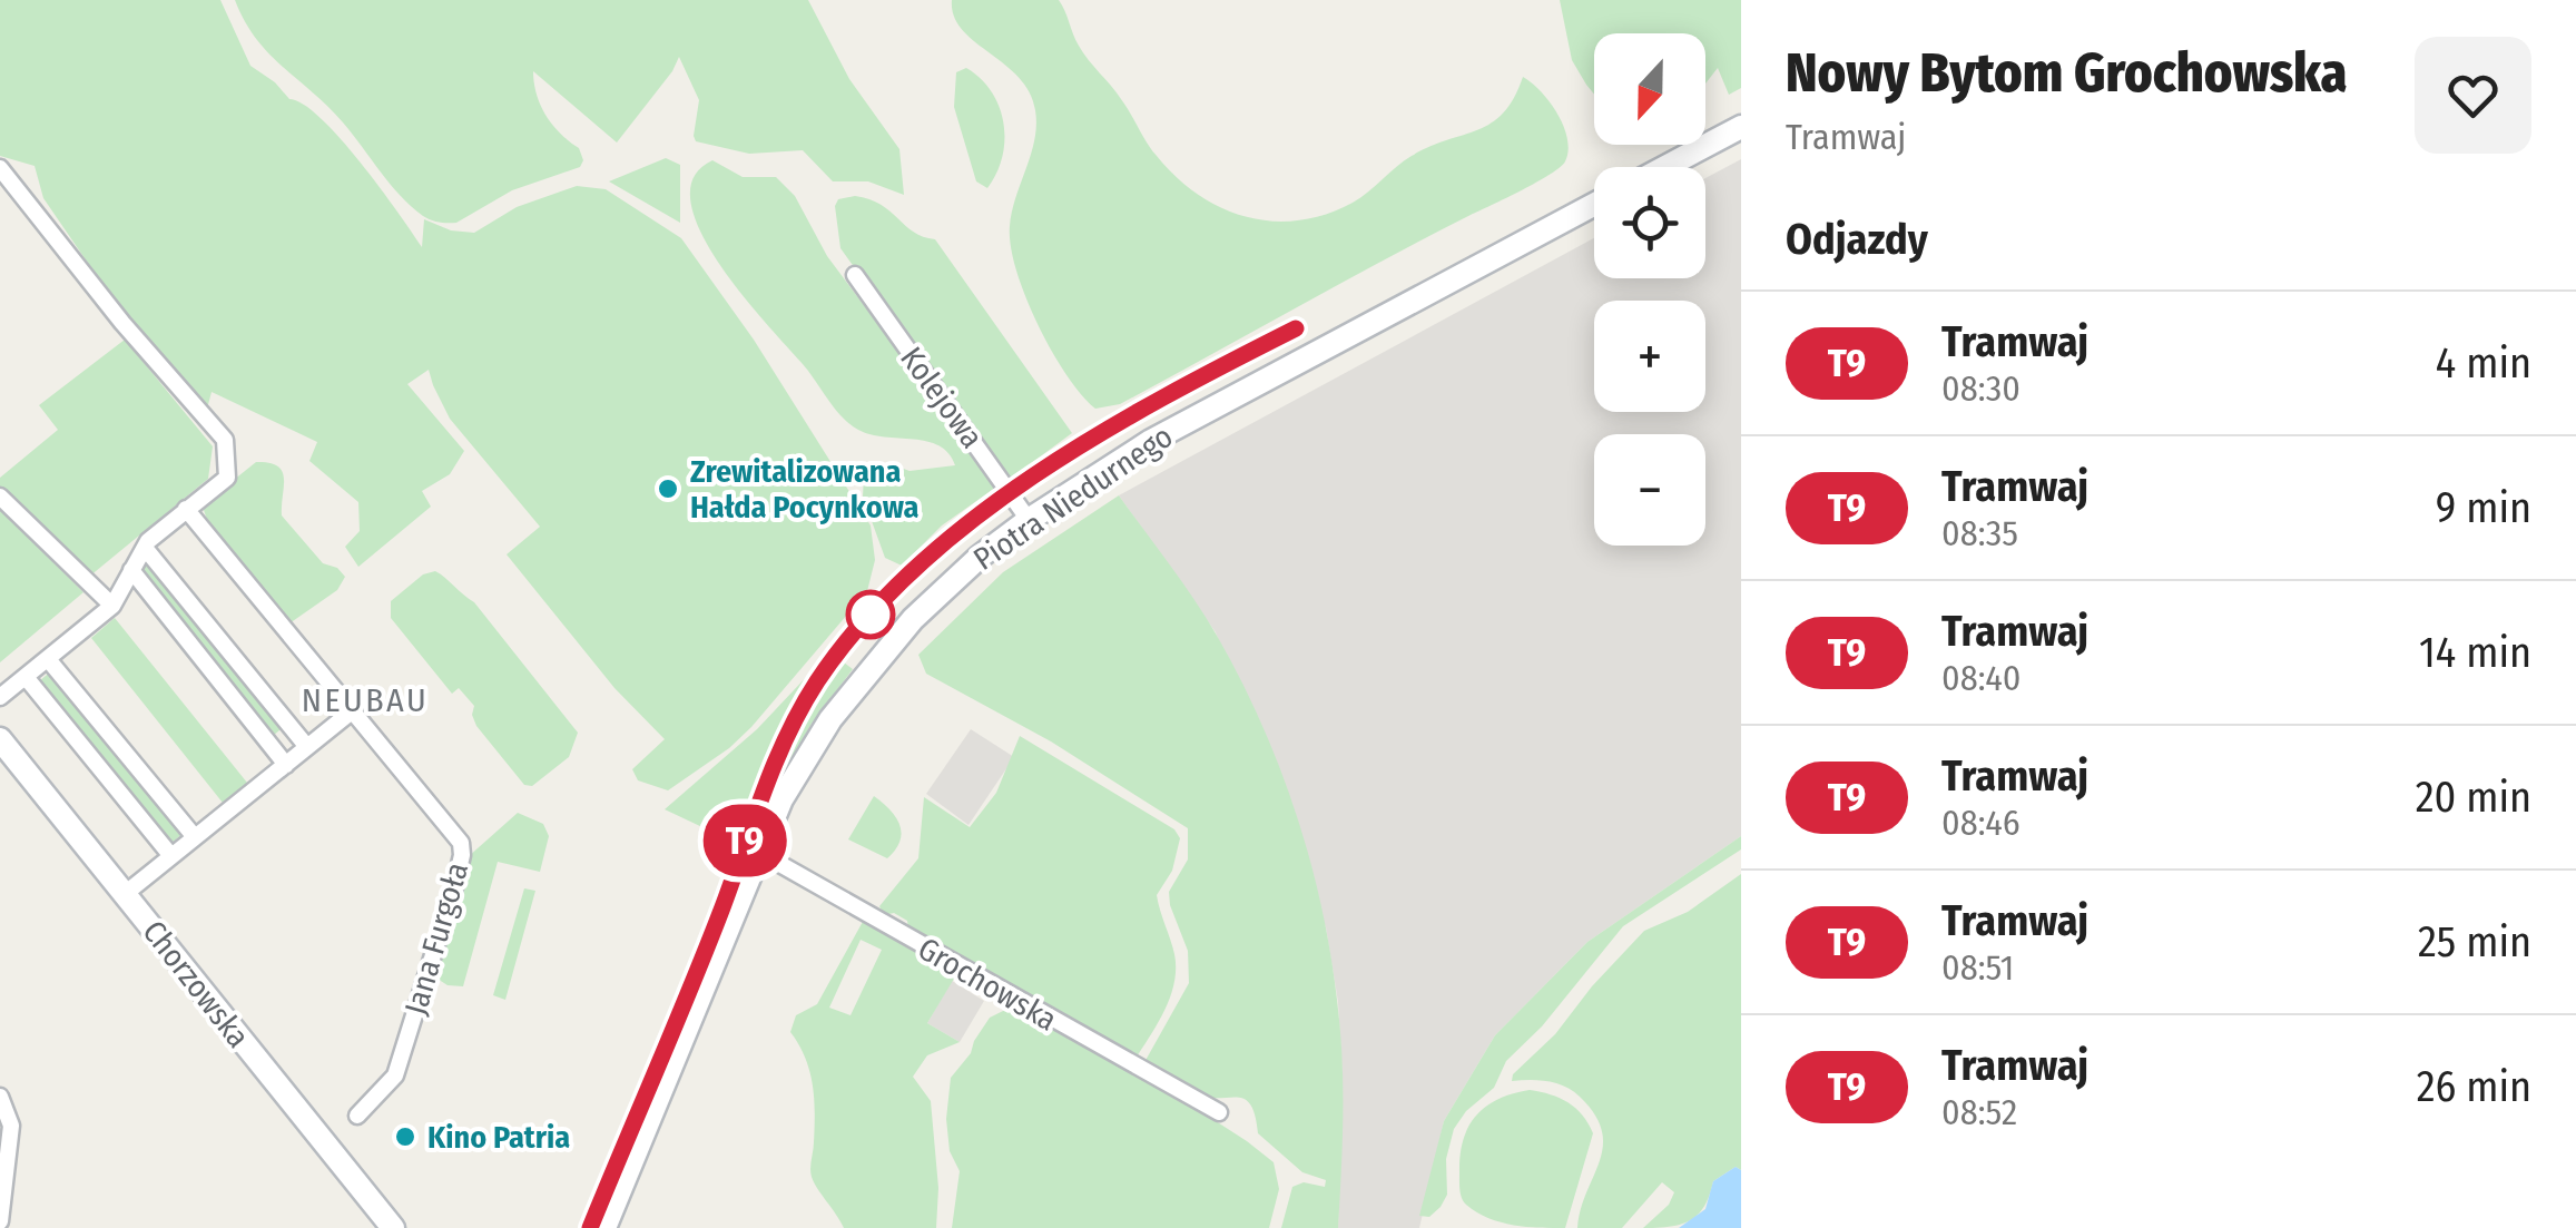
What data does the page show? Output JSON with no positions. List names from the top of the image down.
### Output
{
  "streets": {
    "street": [
      "Kolejowa",
      "Piotra Niedurnego",
      "Jana Furgoła",
      "Chorzowska",
      "Grochowska"
    ]
  },
  "crossings": [
    ["Kolejowa", "Piotra Niedurnego"],
    ["Piotra Niedurnego", "Grochowska"]
  ],
  "districts": ["NEUBAU"],
  "places": ["Zrewitalizowana Hałda Pocynkowa", "Kino Patria"],
  "lines": ["tram line T9"],
  "north": "bottom",
  "page": {
    "on_map": "T9",
    "heading": [
      ["Nowy Bytom Grochowska", "Tramwaj"],
      "Odjazdy"
    ],
    "map_buttons": ["+", "−"],
    "list": [
      {
        "mark": "T9",
        "name": "Tramwaj",
        "note": "08:30",
        "value": "4 min"
      },
      {
        "mark": "T9",
        "name": "Tramwaj",
        "note": "08:35",
        "value": "9 min"
      },
      {
        "mark": "T9",
        "name": "Tramwaj",
        "note": "08:40",
        "value": "14 min"
      },
      {
        "mark": "T9",
        "name": "Tramwaj",
        "note": "08:46",
        "value": "20 min"
      },
      {
        "mark": "T9",
        "name": "Tramwaj",
        "note": "08:51",
        "value": "25 min"
      },
      {
        "mark": "T9",
        "name": "Tramwaj",
        "note": "08:52",
        "value": "26 min"
      }
    ]
  }
}
